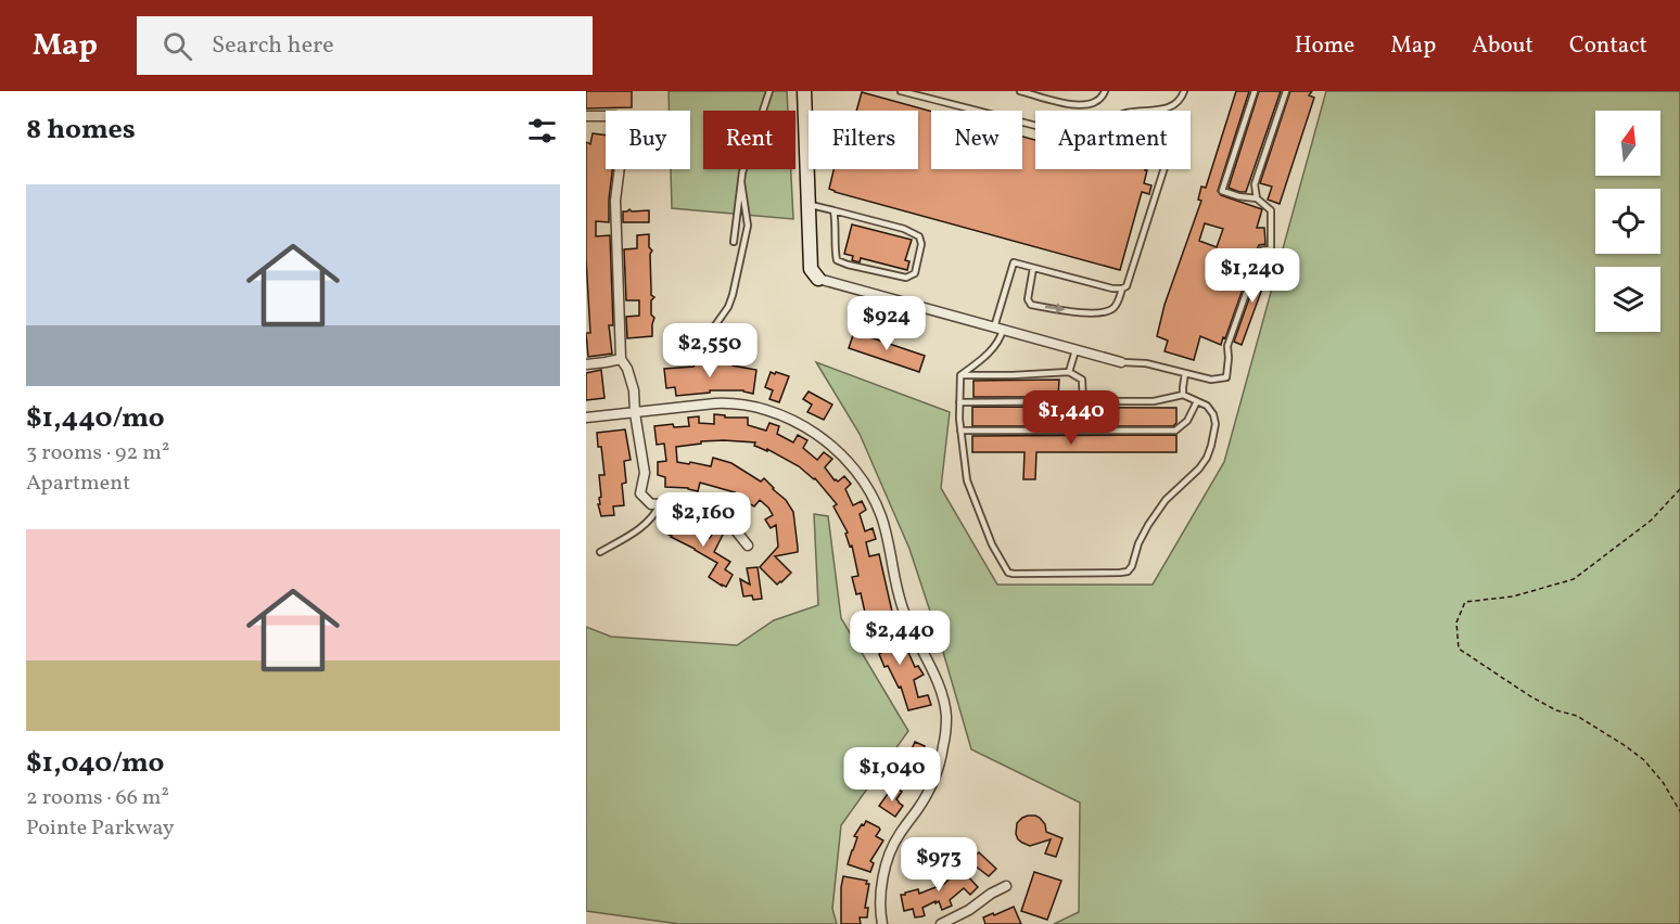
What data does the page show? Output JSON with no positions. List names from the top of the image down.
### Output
{
  "north": "top",
  "page": {
    "header": "Map",
    "search": "Search here",
    "nav": [
      "Home",
      "Map",
      "About",
      "Contact"
    ],
    "heading": "8 homes",
    "chip": [
      "Buy",
      "Rent",
      "Filters",
      "New",
      "Apartment"
    ],
    "list": [
      {
        "name": "$1,440/mo",
        "note": "3 rooms · 92 m² · Apartment"
      },
      {
        "name": "$1,040/mo",
        "note": "2 rooms · 66 m² · Pointe Parkway"
      }
    ],
    "price": [
      "$1,240",
      "$924",
      "$2,550",
      "$1,440",
      "$2,160",
      "$2,440",
      "$1,040",
      "$973"
    ]
  }
}
